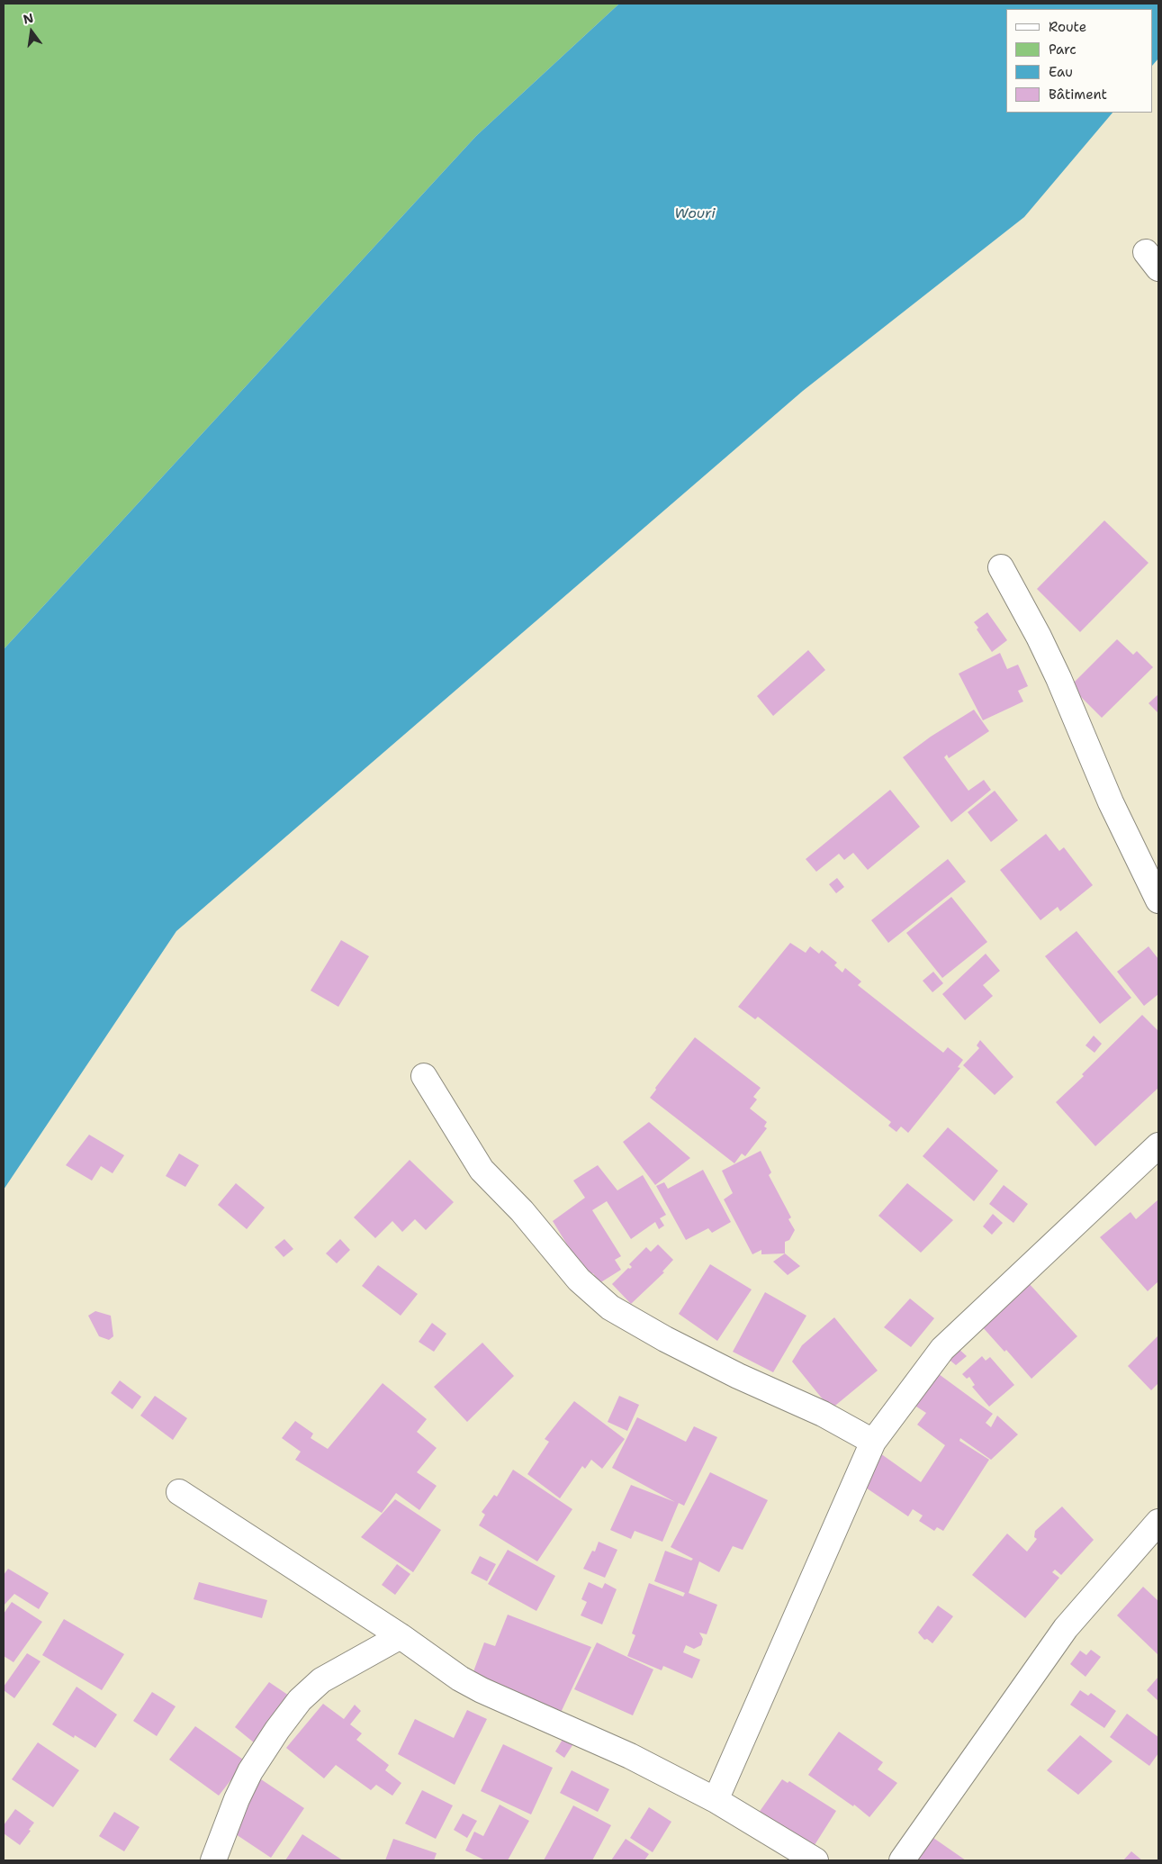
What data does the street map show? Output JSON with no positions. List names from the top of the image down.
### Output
{
  "water": ["Wouri"],
  "legend": [
    "Route",
    "Parc",
    "Eau",
    "Bâtiment"
  ],
  "north": "top"
}
